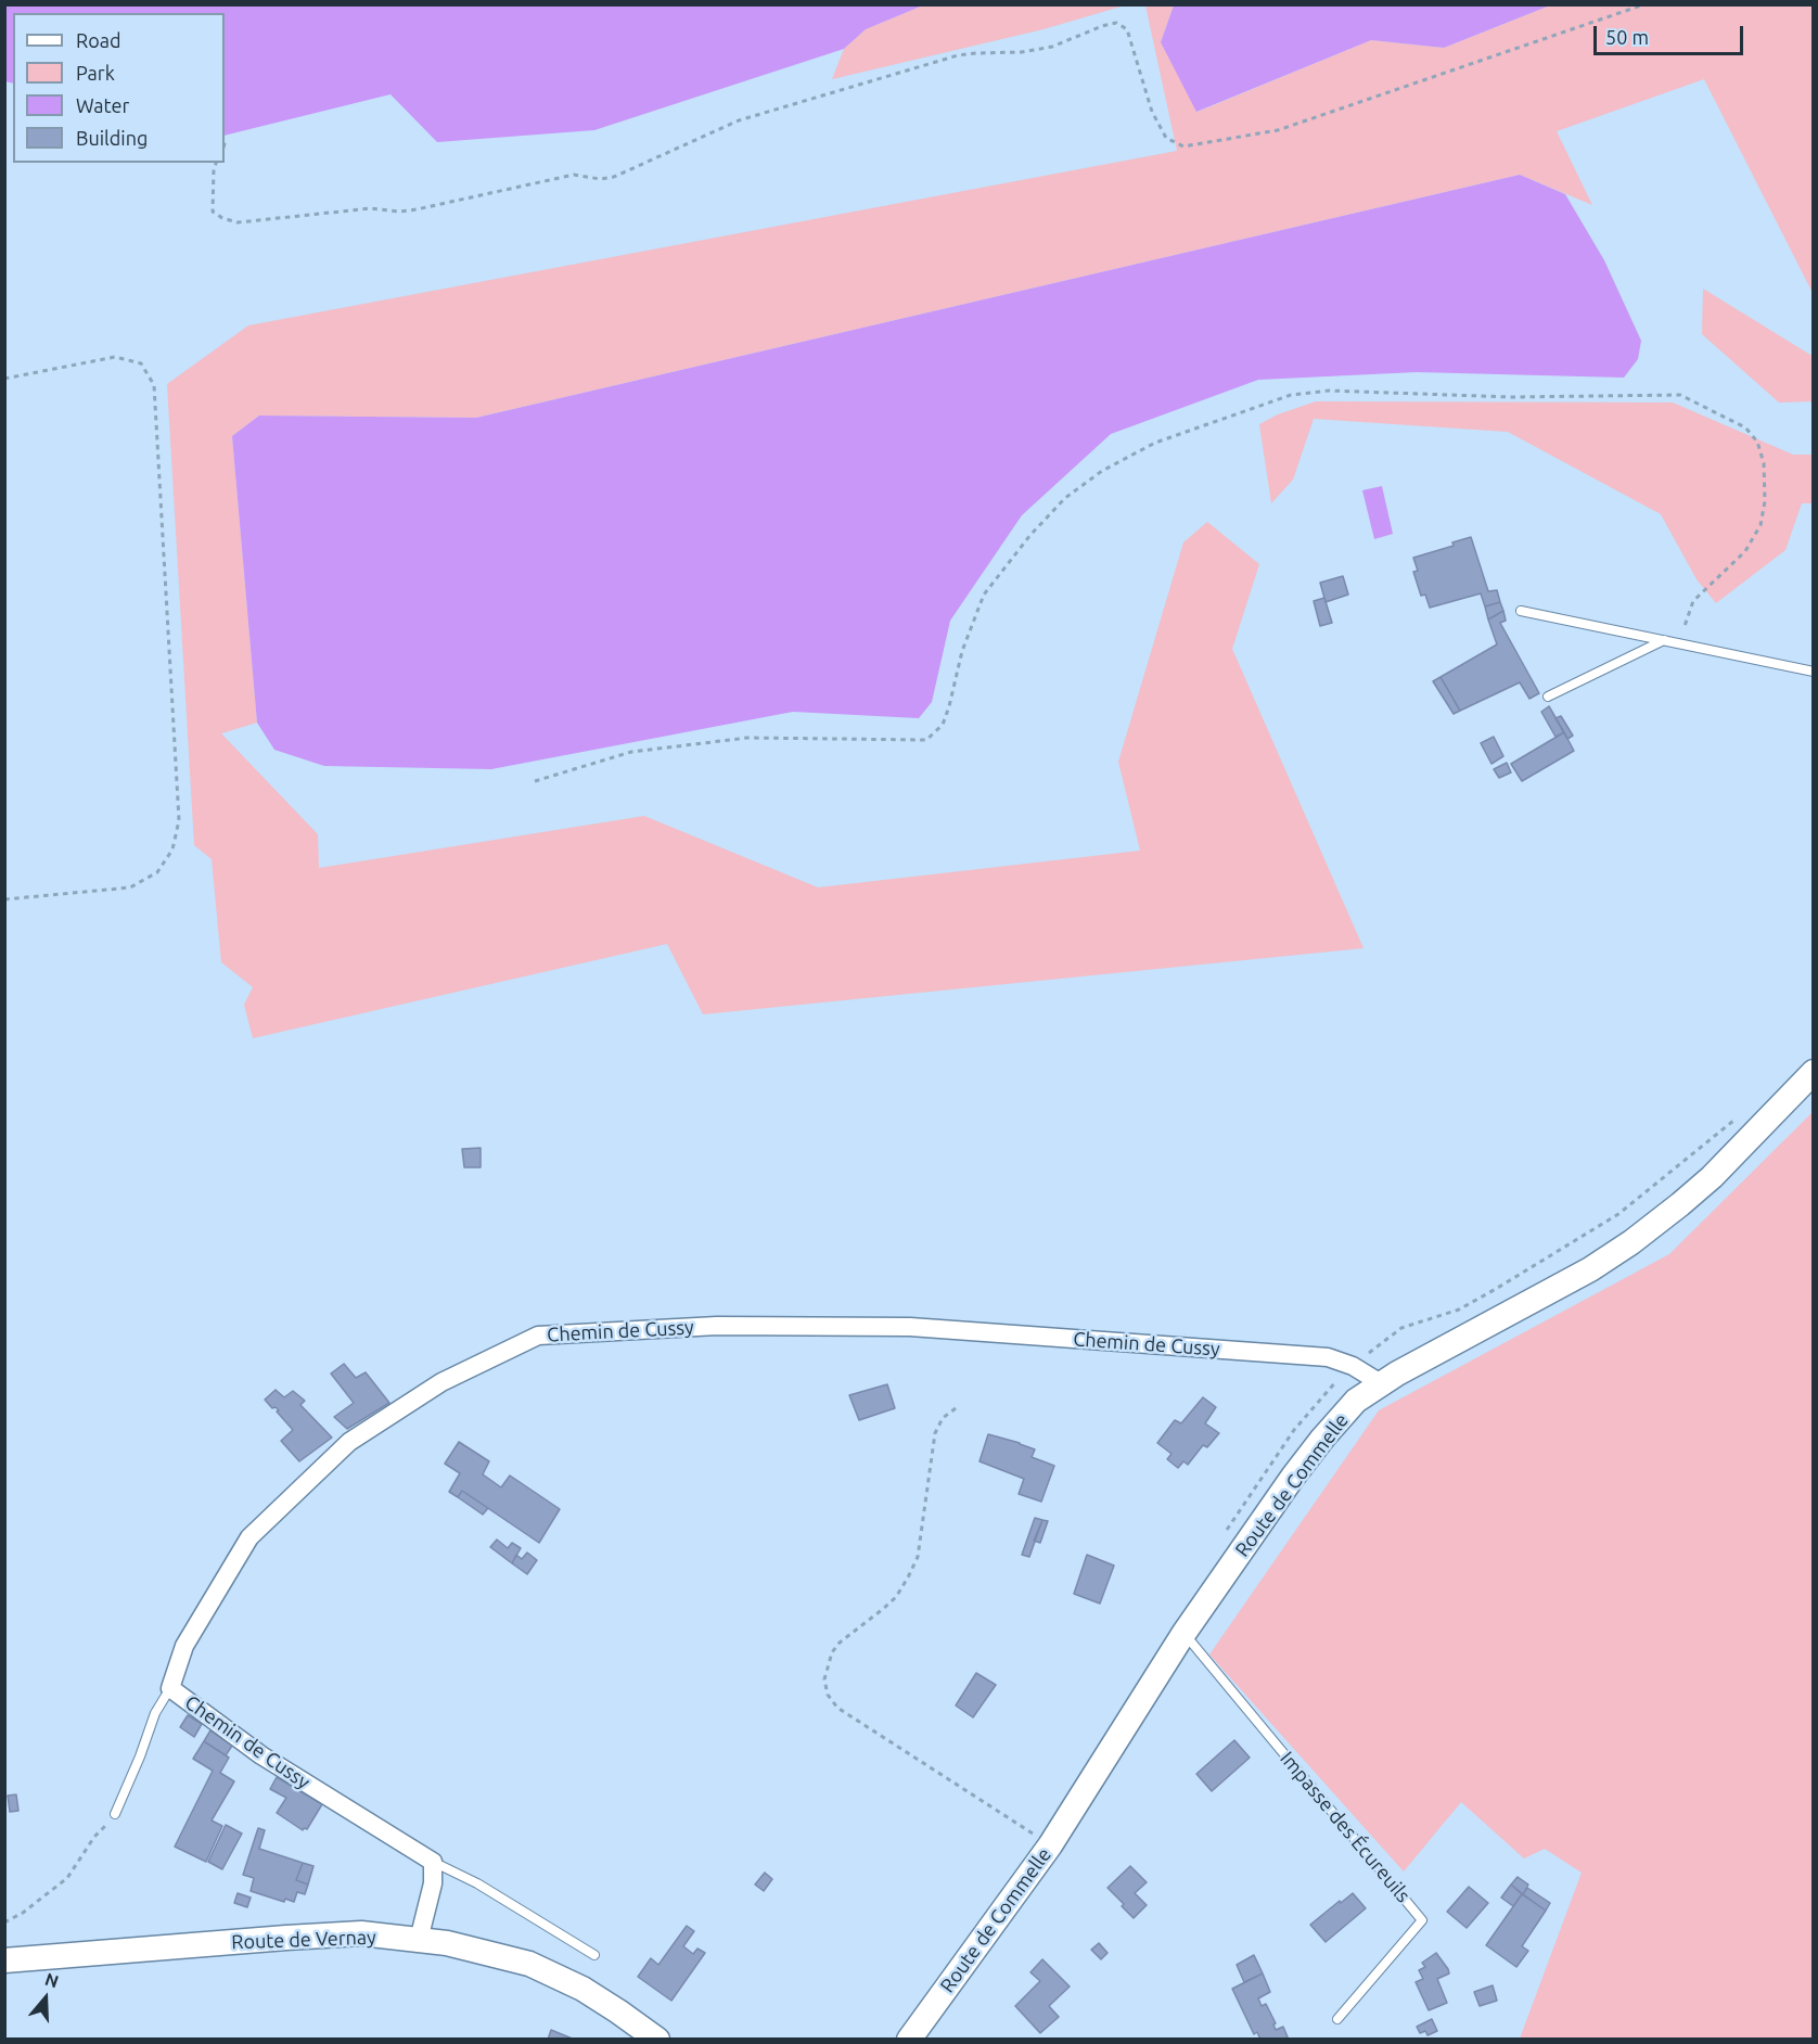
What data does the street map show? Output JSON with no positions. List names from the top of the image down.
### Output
{
  "streets": {
    "street": ["Chemin de Cussy", "Route de Commelle", "Route de Vernay"],
    "lane": ["Impasse des Écureuils"]
  },
  "crossings": [
    ["Chemin de Cussy", "Route de Commelle"],
    ["Route de Commelle", "Impasse des Écureuils"]
  ],
  "legend": [
    "Road",
    "Park",
    "Water",
    "Building"
  ],
  "scale_bar": "50 m",
  "north": "top"
}
